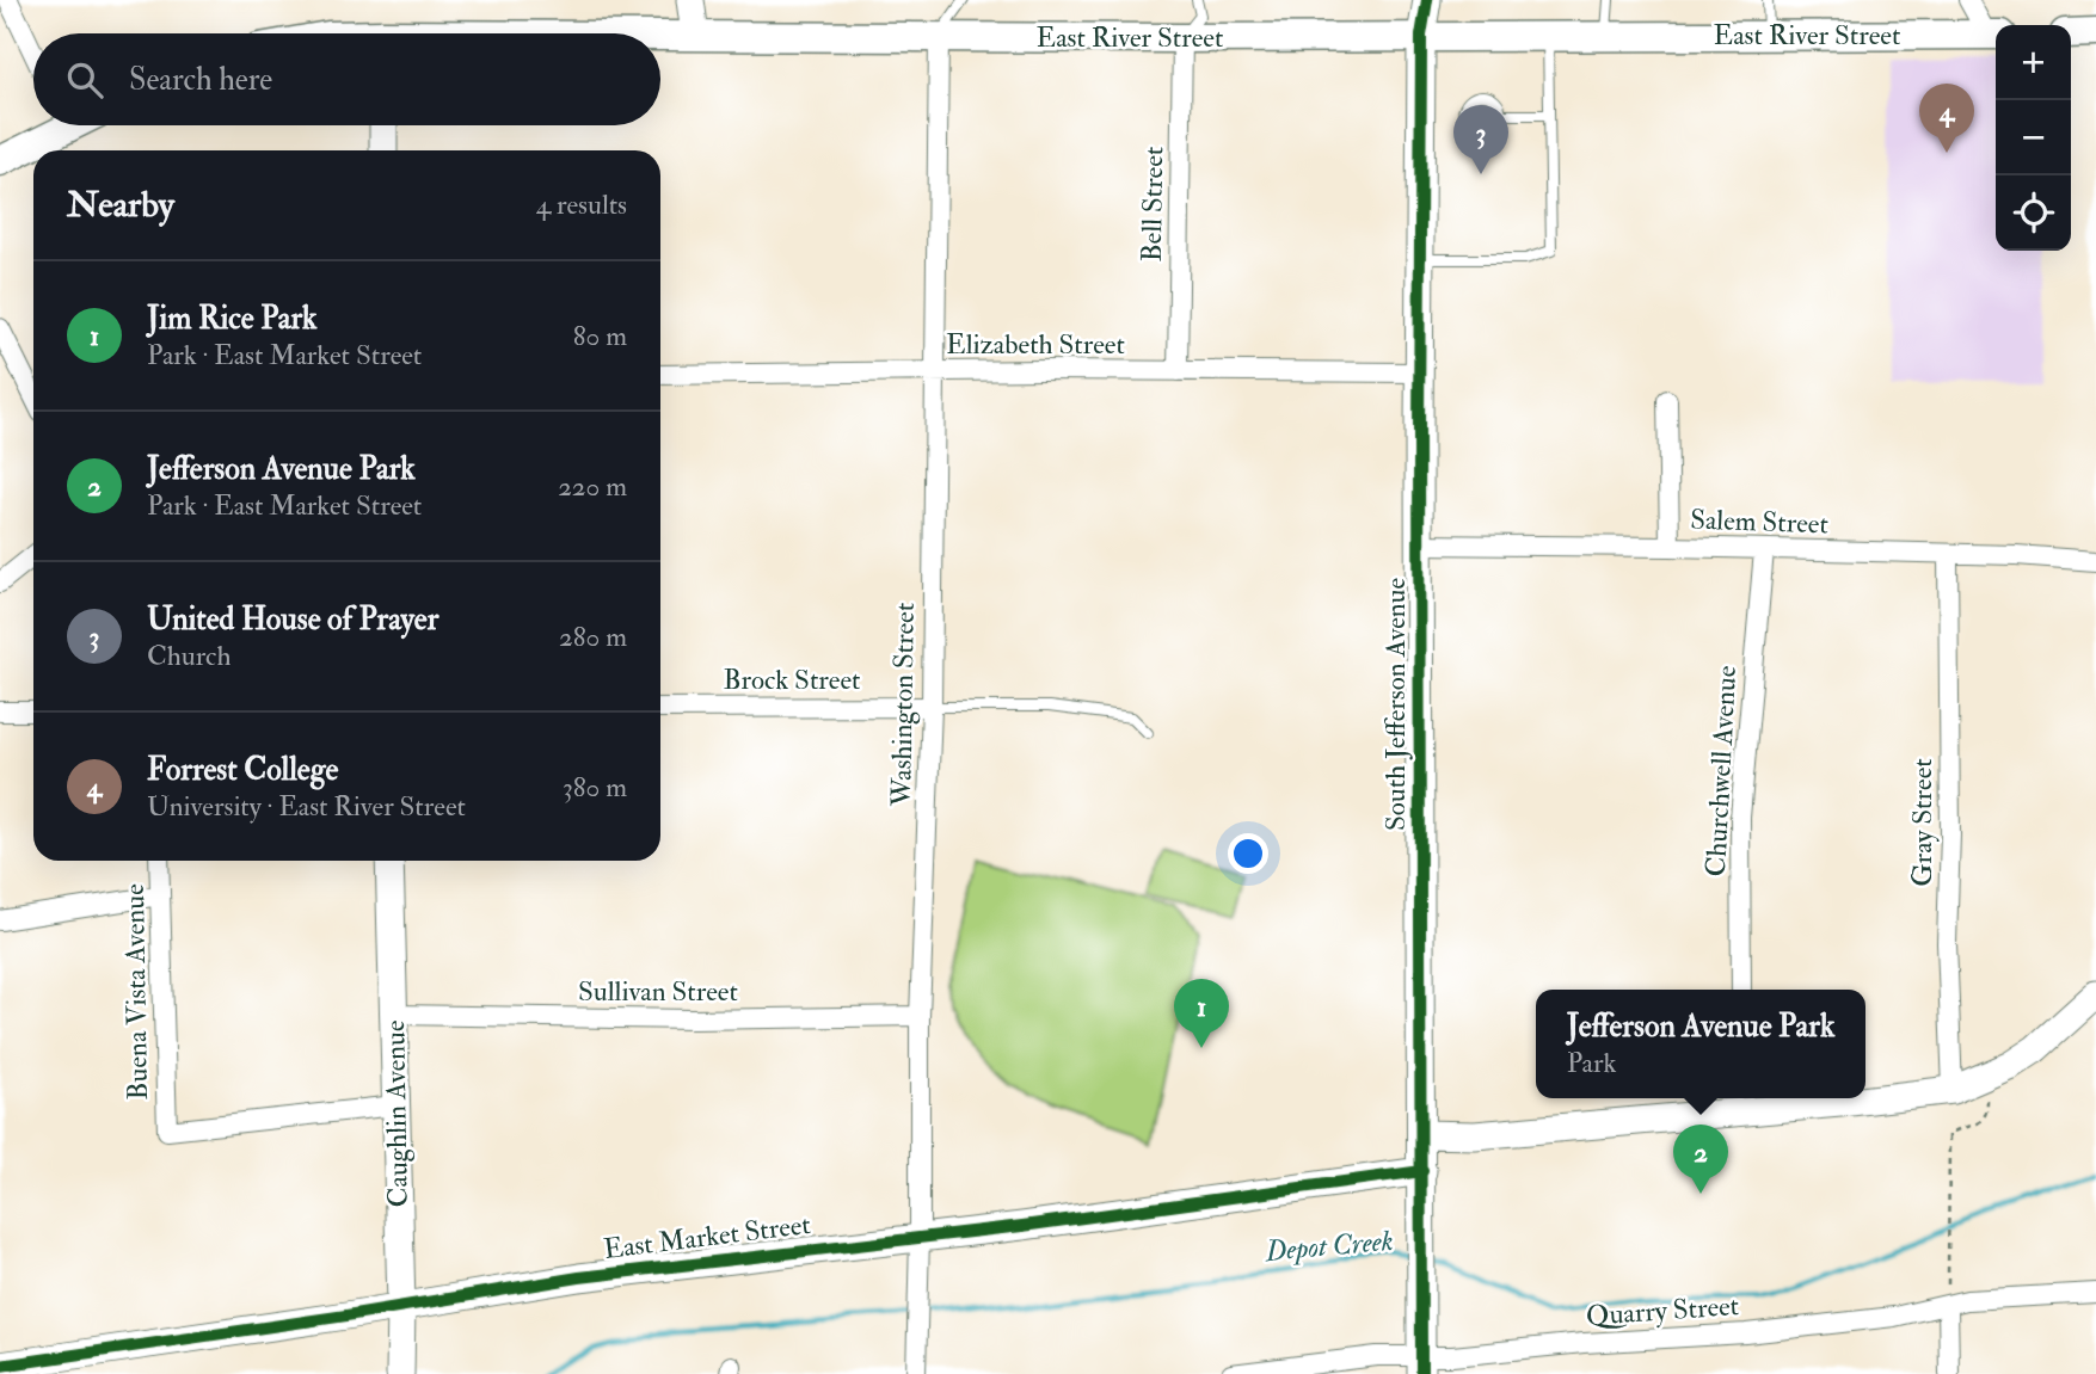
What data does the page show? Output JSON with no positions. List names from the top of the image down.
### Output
{
  "streets": {
    "main road": ["East River Street"],
    "street": [
      "Bell Street",
      "Elizabeth Street",
      "Salem Street",
      "Brock Street",
      "Washington Street",
      "South Jefferson Avenue",
      "Churchwell Avenue",
      "Gray Street",
      "Sullivan Street",
      "Buena Vista Avenue",
      "Caughlin Avenue",
      "East Market Street",
      "Quarry Street"
    ]
  },
  "crossings": [
    ["East River Street", "Bell Street"],
    ["East River Street", "Washington Street"],
    ["East River Street", "South Jefferson Avenue"],
    ["Bell Street", "Elizabeth Street"],
    ["Elizabeth Street", "Washington Street"],
    ["Elizabeth Street", "South Jefferson Avenue"],
    ["Salem Street", "South Jefferson Avenue"],
    ["Salem Street", "Churchwell Avenue"],
    ["Salem Street", "Gray Street"],
    ["Brock Street", "Washington Street"],
    ["Washington Street", "Sullivan Street"],
    ["Washington Street", "East Market Street"],
    ["South Jefferson Avenue", "East Market Street"],
    ["South Jefferson Avenue", "Quarry Street"],
    ["Sullivan Street", "Caughlin Avenue"],
    ["Buena Vista Avenue", "Caughlin Avenue"],
    ["Caughlin Avenue", "East Market Street"]
  ],
  "water": ["Depot Creek"],
  "page": {
    "map_buttons": ["+", "−"],
    "search": "Search here",
    "pins": [
      "4",
      "3",
      "1",
      "2"
    ],
    "heading": ["Nearby", "4 results"],
    "list": [
      {
        "mark": "1",
        "name": "Jim Rice Park",
        "note": "Park · East Market Street",
        "value": "80 m"
      },
      {
        "mark": "2",
        "name": "Jefferson Avenue Park",
        "note": "Park · East Market Street",
        "value": "220 m"
      },
      {
        "mark": "3",
        "name": "United House of Prayer",
        "note": "Church",
        "value": "280 m"
      },
      {
        "mark": "4",
        "name": "Forrest College",
        "note": "University · East River Street",
        "value": "380 m"
      }
    ],
    "popup": ["Jefferson Avenue Park", "Park"]
  }
}
